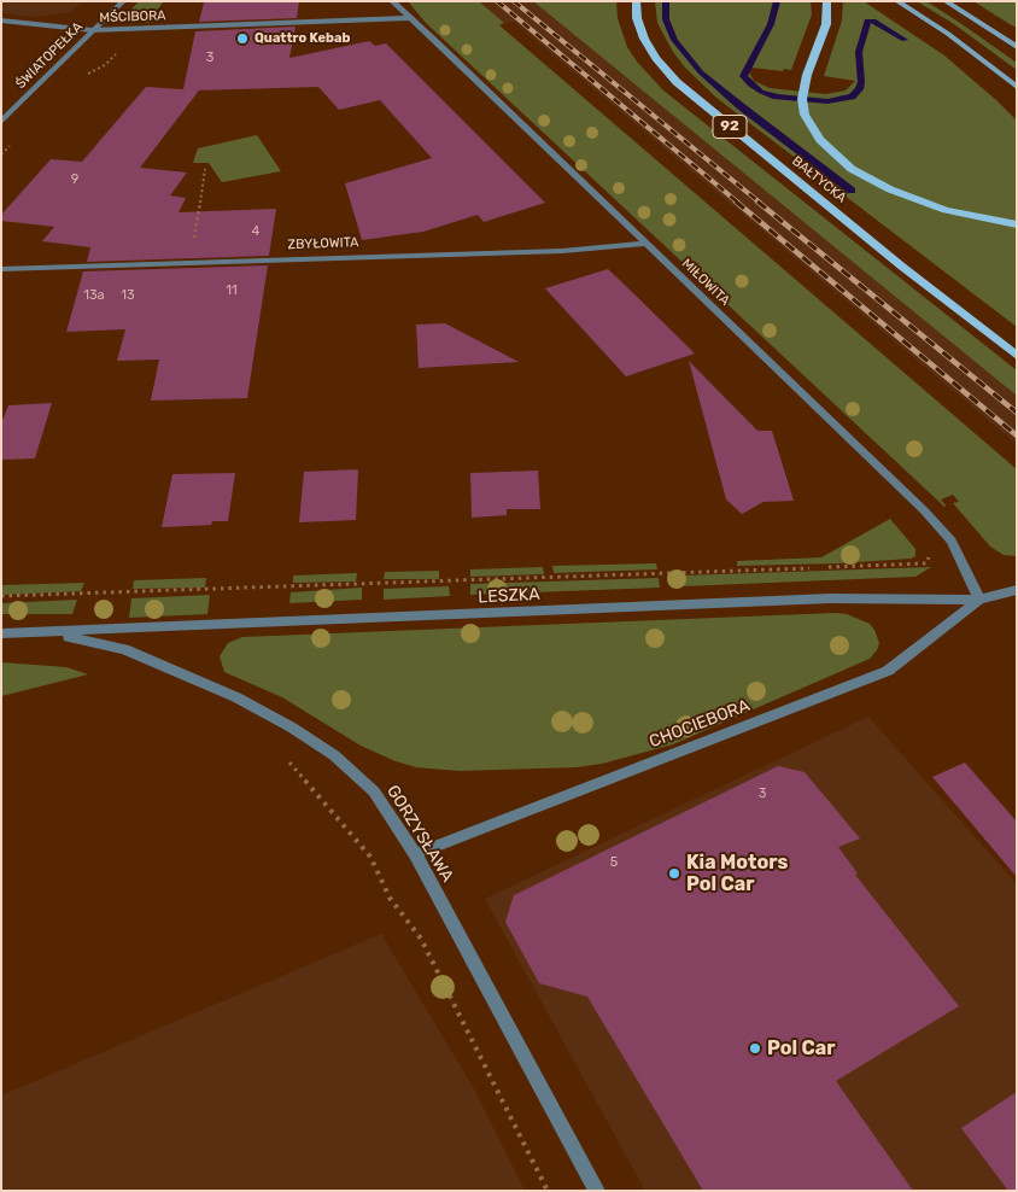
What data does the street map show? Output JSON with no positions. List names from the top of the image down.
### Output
{
  "streets": {
    "main road": ["92", "BAŁTYCKA"],
    "street": [
      "MŚCIBORA",
      "ŚWIATOPEŁKA",
      "ZBYŁOWITA",
      "MIŁOWITA",
      "LESZKA",
      "CHOCIEBORA",
      "GORZYSŁAWA"
    ]
  },
  "crossings": [
    ["MŚCIBORA", "ŚWIATOPEŁKA"],
    ["MŚCIBORA", "MIŁOWITA"],
    ["ZBYŁOWITA", "MIŁOWITA"],
    ["MIŁOWITA", "LESZKA"],
    ["MIŁOWITA", "CHOCIEBORA"],
    ["LESZKA", "CHOCIEBORA"],
    ["LESZKA", "GORZYSŁAWA"],
    ["CHOCIEBORA", "GORZYSŁAWA"]
  ],
  "places": ["Quattro Kebab", "Kia Motors Pol Car", "Pol Car"],
  "house_numbers": [
    "3",
    "9",
    "4",
    "11",
    "13a",
    "13",
    "3",
    "5"
  ]
}
